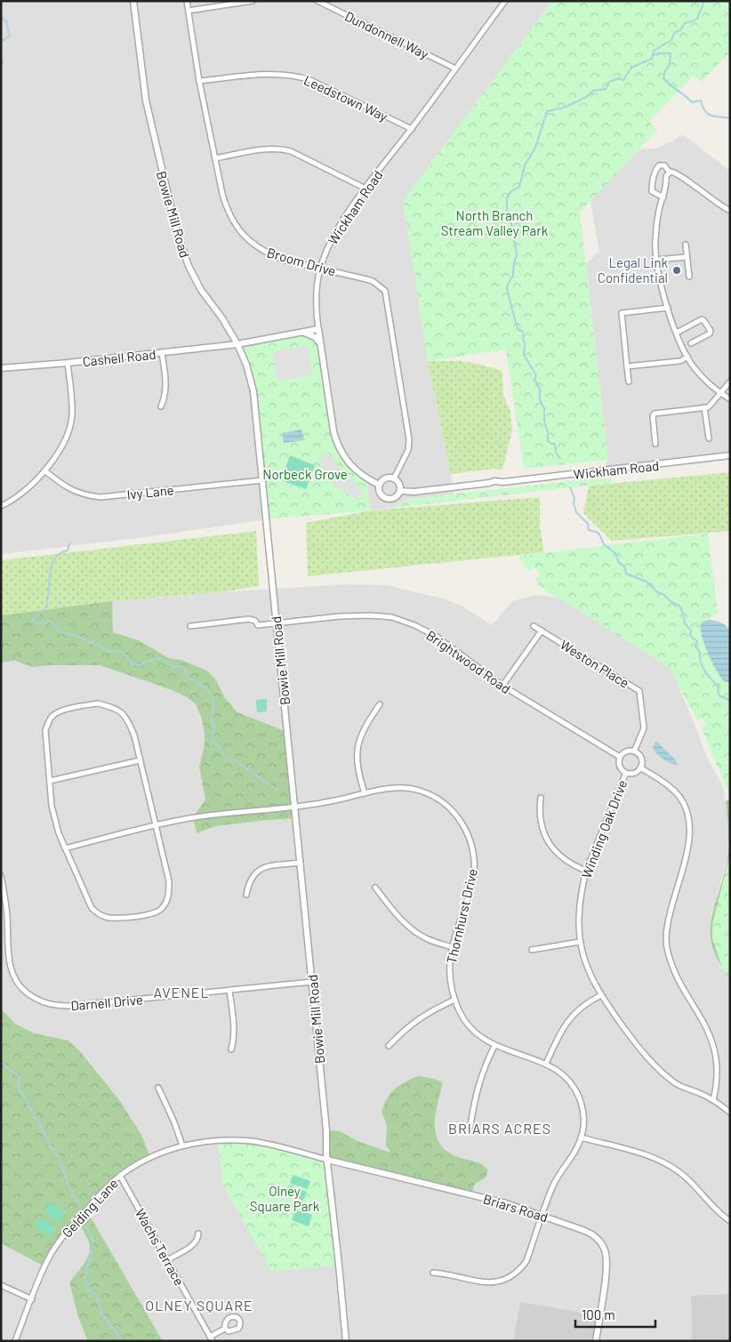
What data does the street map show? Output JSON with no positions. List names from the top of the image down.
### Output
{
  "streets": {
    "street": [
      "Dundonnell Way",
      "Leedstown Way",
      "Wickham Road",
      "Bowie Mill Road",
      "Broom Drive",
      "Cashell Road",
      "Ivy Lane",
      "Brightwood Road",
      "Weston Place",
      "Winding Oak Drive",
      "Thornhurst Drive",
      "Darnell Drive",
      "Gelding Lane",
      "Briars Road",
      "Wachs Terrace"
    ]
  },
  "crossings": [
    ["Dundonnell Way", "Wickham Road"],
    ["Leedstown Way", "Wickham Road"],
    ["Leedstown Way", "Broom Drive"],
    ["Wickham Road", "Broom Drive"],
    ["Wickham Road", "Cashell Road"],
    ["Bowie Mill Road", "Cashell Road"],
    ["Bowie Mill Road", "Ivy Lane"],
    ["Bowie Mill Road", "Brightwood Road"],
    ["Bowie Mill Road", "Thornhurst Drive"],
    ["Bowie Mill Road", "Darnell Drive"],
    ["Bowie Mill Road", "Gelding Lane"],
    ["Bowie Mill Road", "Briars Road"],
    ["Brightwood Road", "Weston Place"],
    ["Brightwood Road", "Winding Oak Drive"],
    ["Weston Place", "Winding Oak Drive"],
    ["Thornhurst Drive", "Briars Road"],
    ["Gelding Lane", "Briars Road"],
    ["Gelding Lane", "Wachs Terrace"]
  ],
  "districts": ["AVENEL", "BRIARS ACRES", "OLNEY SQUARE"],
  "parks": ["North Branch Stream Valley Park", "Norbeck Grove", "Olney Square Park"],
  "places": ["Legal Link Confidential"],
  "scale_bar": "100 m"
}
